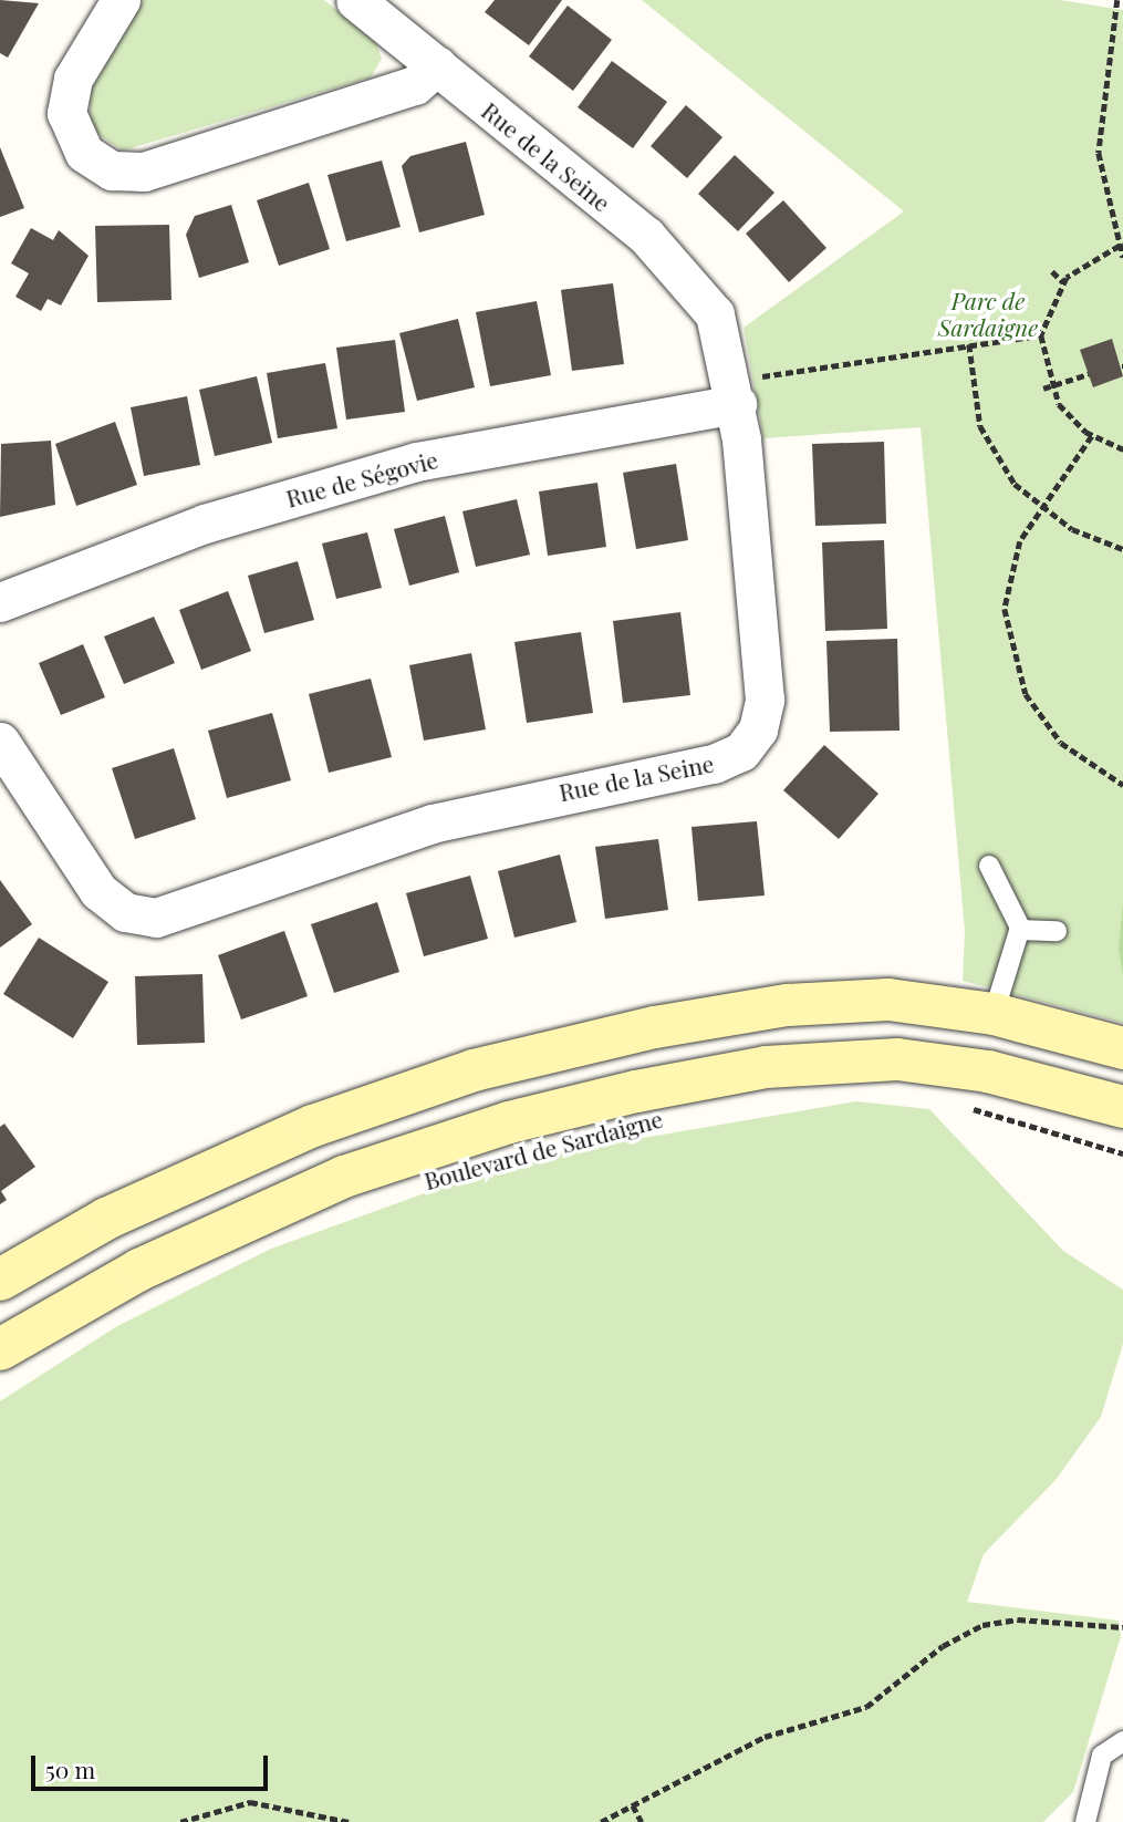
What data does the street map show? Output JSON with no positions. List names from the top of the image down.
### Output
{
  "streets": {
    "street": ["Rue de la Seine", "Rue de Ségovie", "Boulevard de Sardaigne"]
  },
  "crossings": [
    ["Rue de la Seine", "Rue de Ségovie"]
  ],
  "parks": ["Parc de Sardaigne"],
  "scale_bar": "50 m"
}
